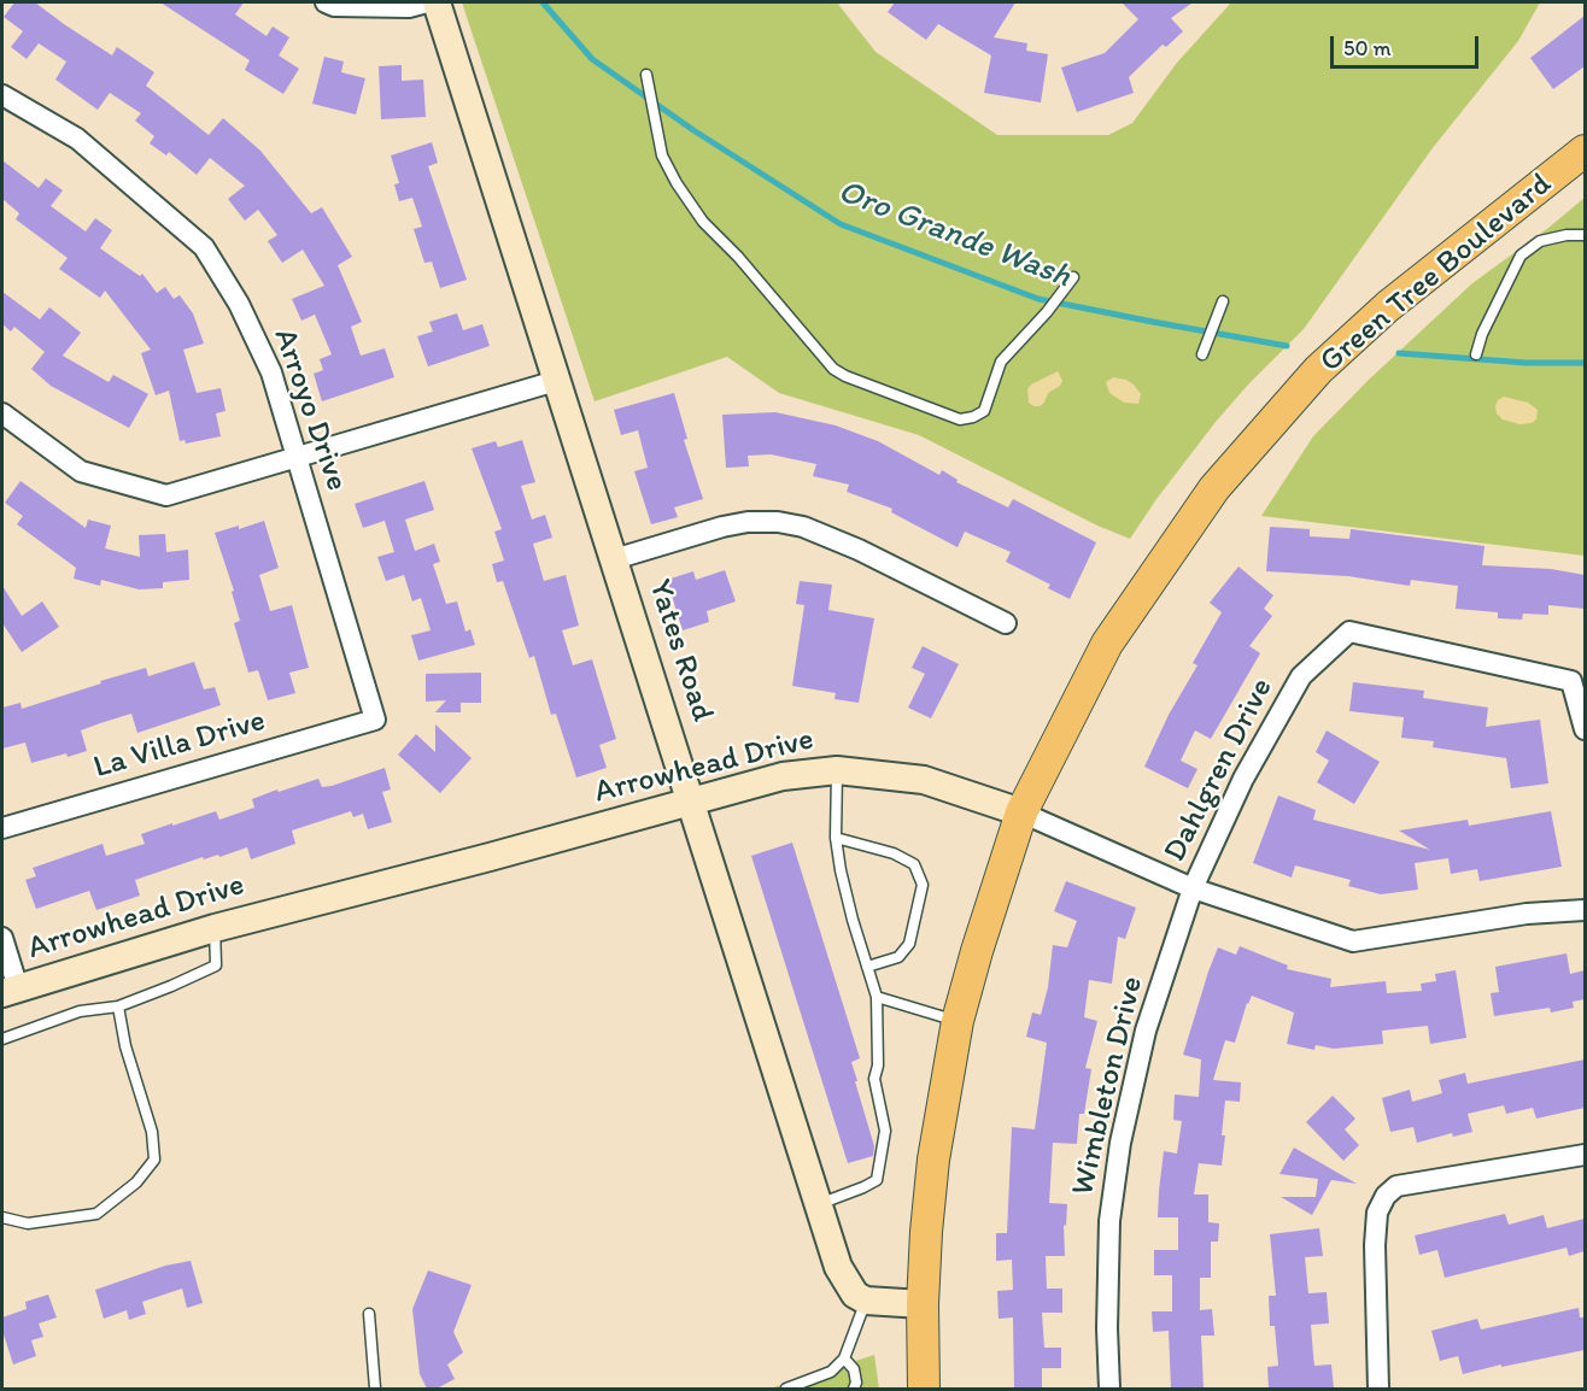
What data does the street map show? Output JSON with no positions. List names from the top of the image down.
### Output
{
  "streets": {
    "main road": ["Green Tree Boulevard"],
    "street": [
      "Arroyo Drive",
      "Yates Road",
      "La Villa Drive",
      "Arrowhead Drive",
      "Dahlgren Drive",
      "Wimbleton Drive"
    ]
  },
  "crossings": [
    ["Green Tree Boulevard", "Arrowhead Drive"],
    ["Arroyo Drive", "La Villa Drive"],
    ["Yates Road", "Arrowhead Drive"],
    ["Arrowhead Drive", "Dahlgren Drive"],
    ["Arrowhead Drive", "Wimbleton Drive"],
    ["Dahlgren Drive", "Wimbleton Drive"]
  ],
  "water": ["Oro Grande Wash"],
  "scale_bar": "50 m"
}
